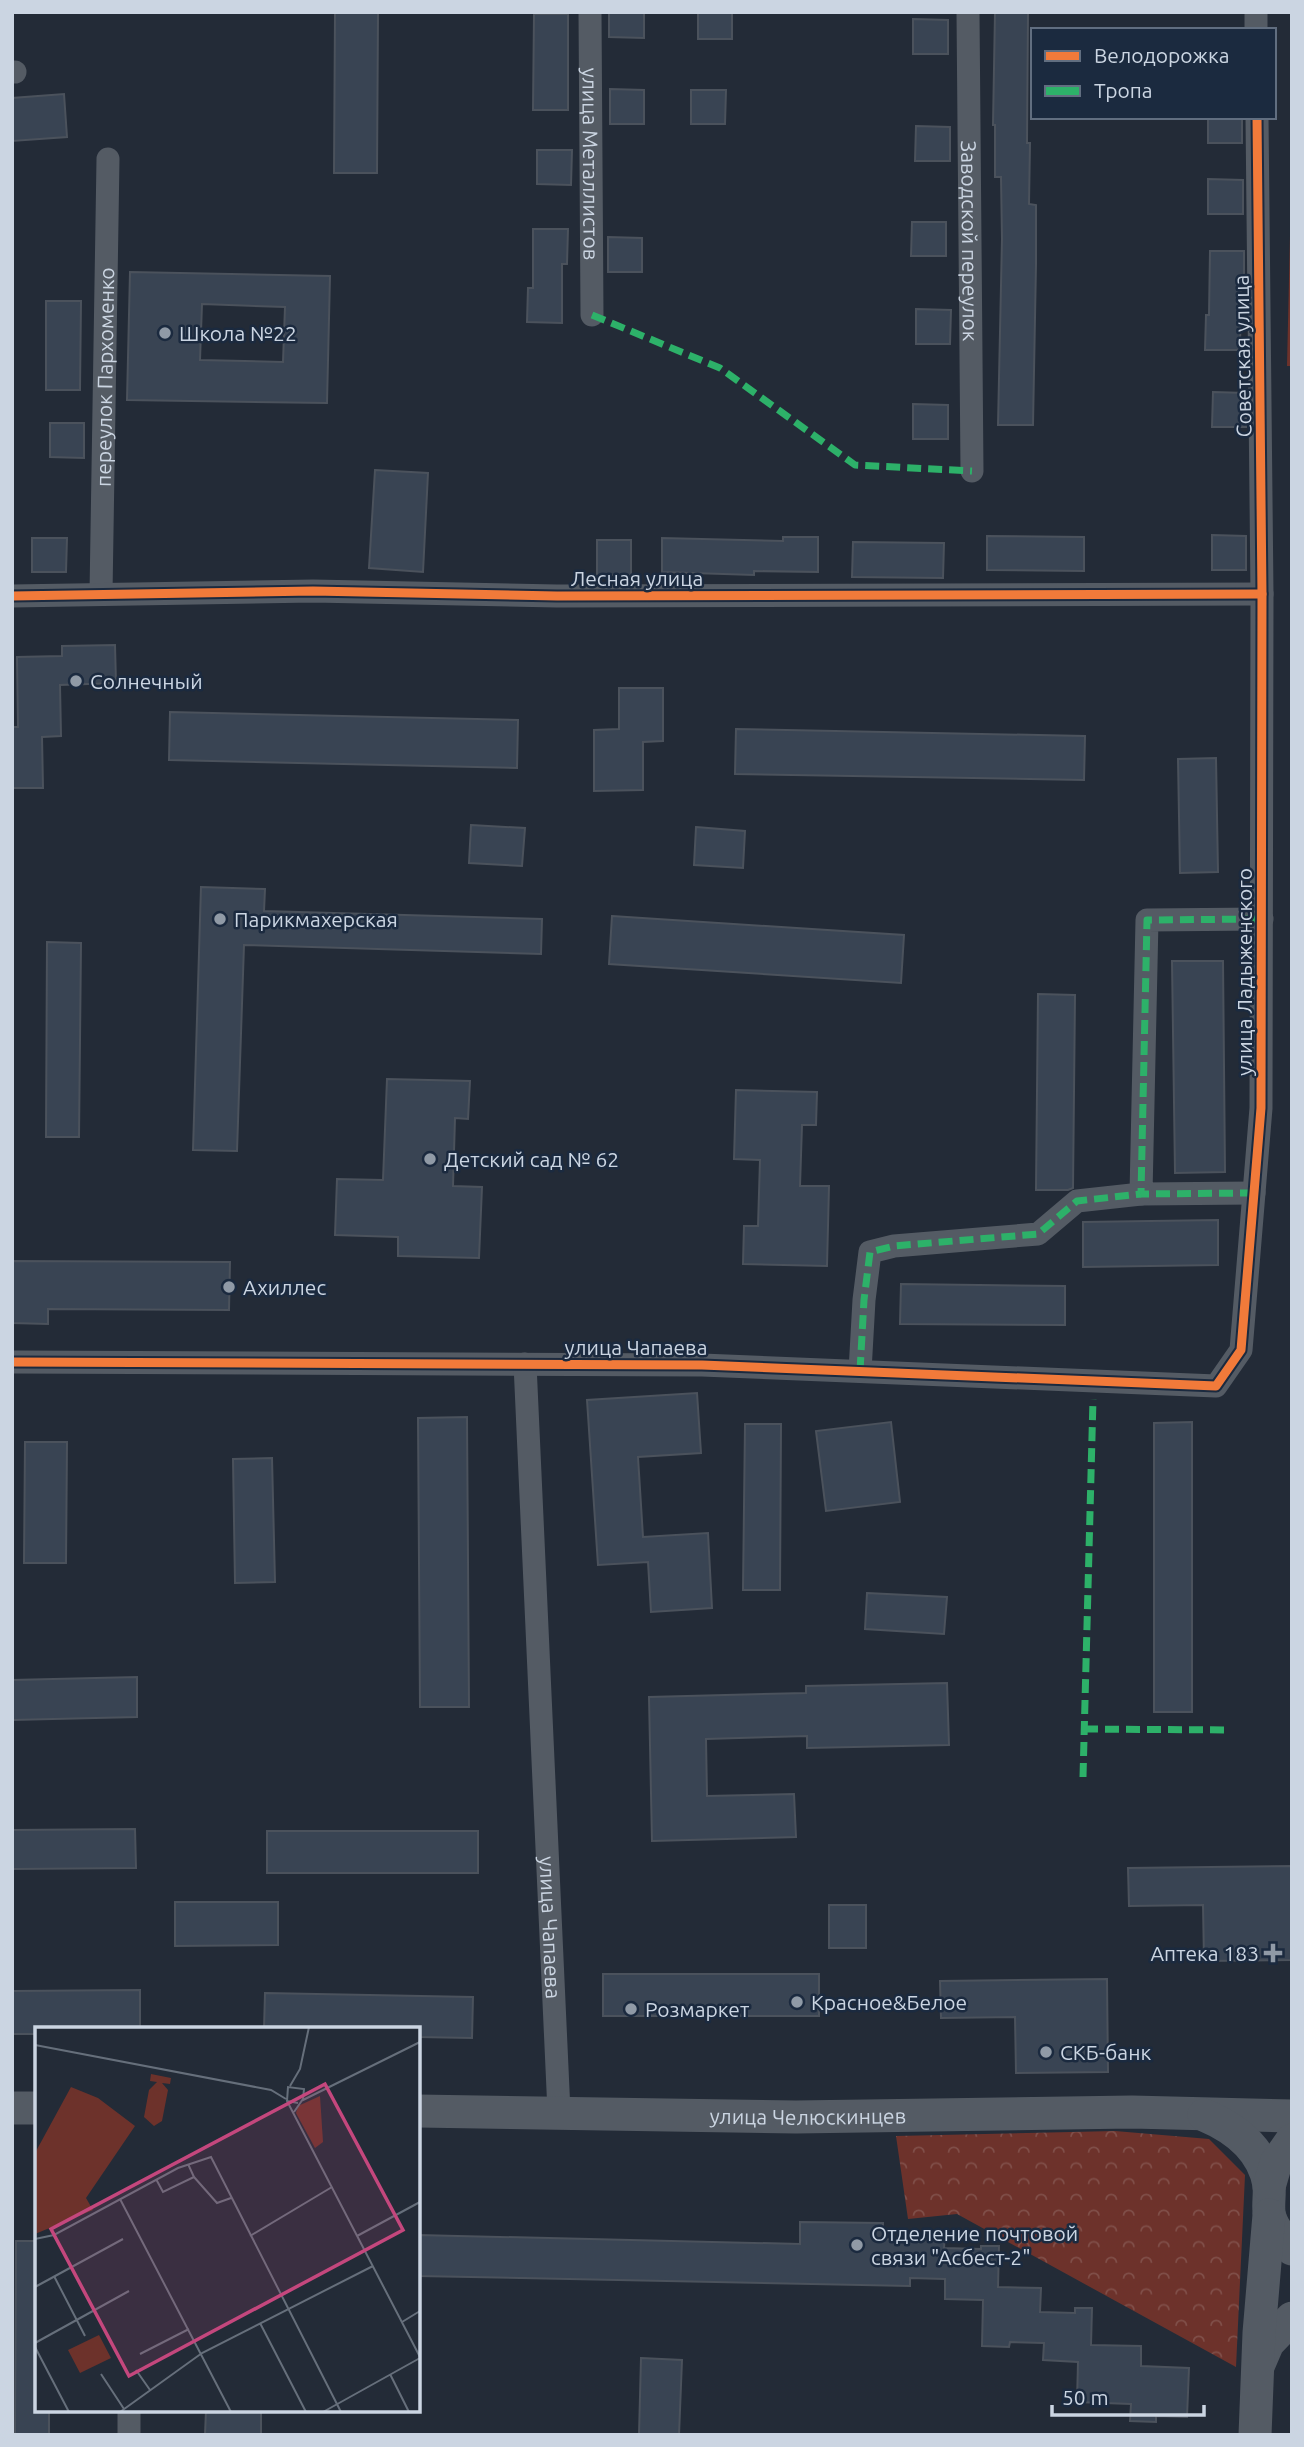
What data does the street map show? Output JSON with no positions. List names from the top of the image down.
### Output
{
  "streets": {
    "street": [
      "улица Металлистов",
      "Заводской переулок",
      "Советская улица",
      "переулок Пархоменко",
      "Лесная улица",
      "улица Ладыженского",
      "улица Чапаева",
      "улица Челюскинцев"
    ]
  },
  "crossings": [
    ["Советская улица", "Лесная улица"],
    ["Советская улица", "улица Ладыженского"],
    ["переулок Пархоменко", "Лесная улица"],
    ["Лесная улица", "улица Ладыженского"],
    ["улица Ладыженского", "улица Чапаева"],
    ["улица Чапаева", "улица Челюскинцев"]
  ],
  "places": {
    "other": [
      "Школа №22",
      "Солнечный",
      "Парикмахерская",
      "Детский сад № 62",
      "Ахиллес",
      "Красное&Белое",
      "Розмаркет",
      "СКБ-банк",
      "Отделение почтовой связи \"Асбест-2\""
    ],
    "health": ["Аптека 183"]
  },
  "legend": ["Велодорожка", "Тропа"],
  "scale_bar": "50 m"
}
